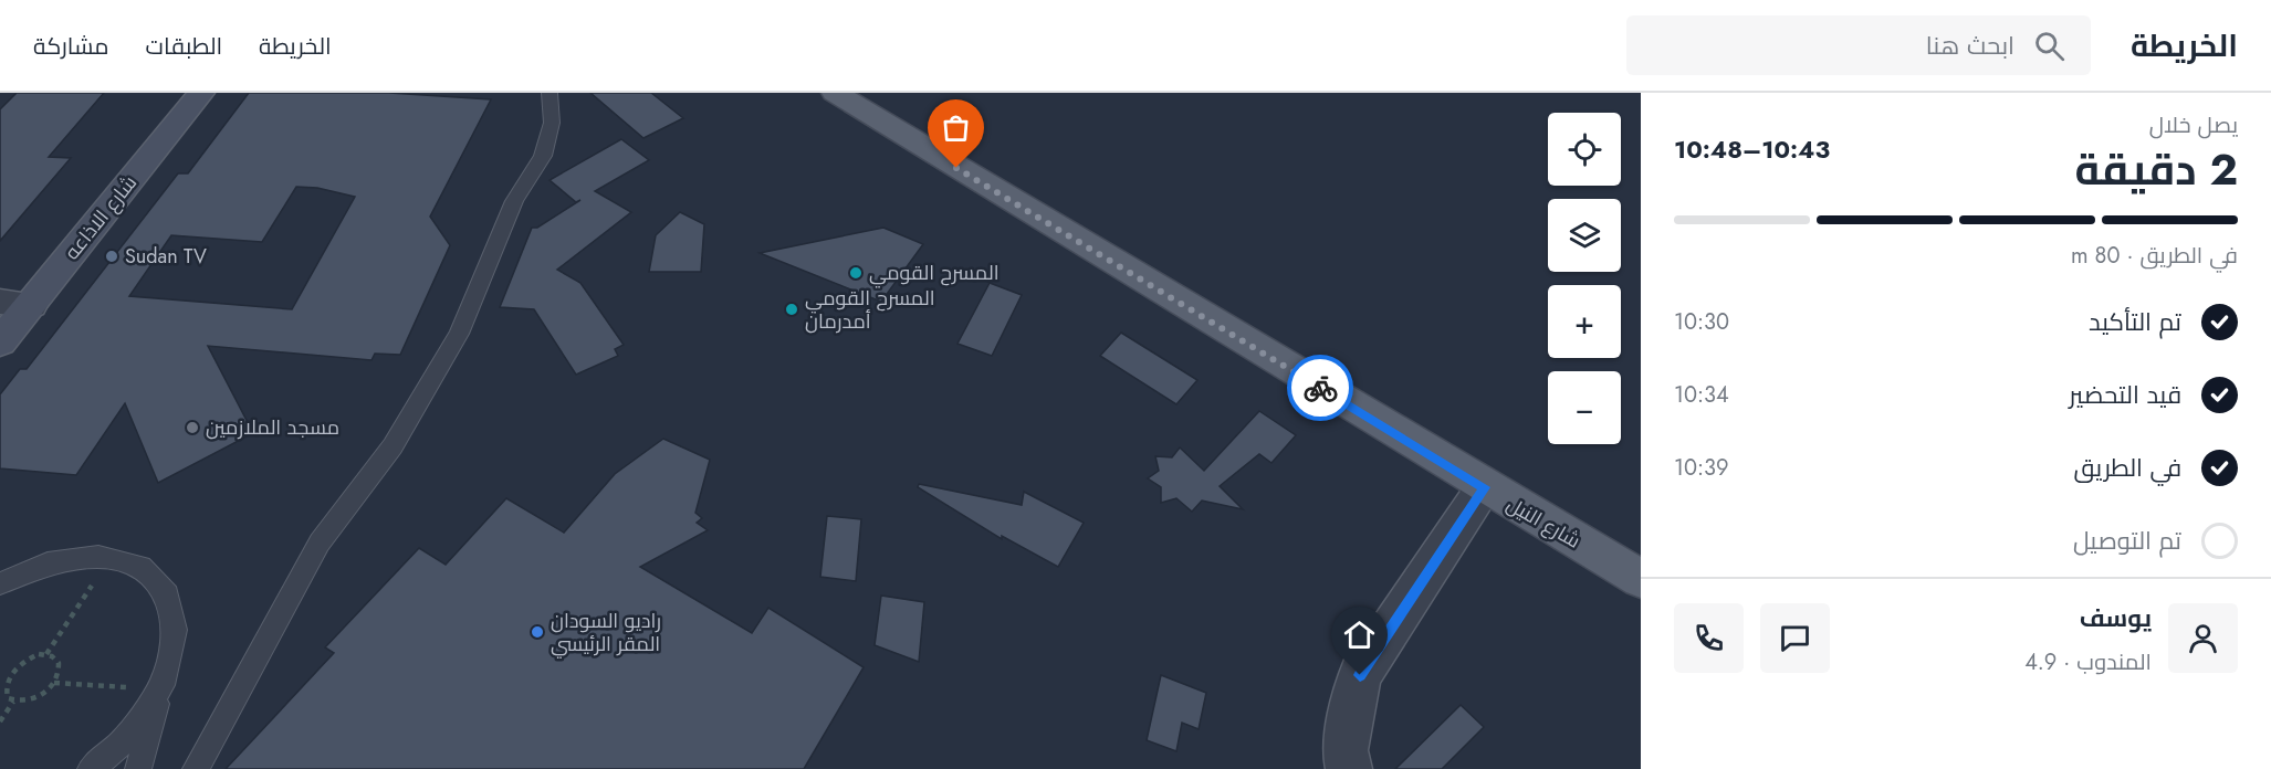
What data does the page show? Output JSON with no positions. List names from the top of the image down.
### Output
{
  "streets": {
    "main road": ["شارع النيل"],
    "street": ["شارع الاذاعه"]
  },
  "places": [
    "Sudan TV",
    "المسرح القومي",
    "المسرح القومي أمدرمان",
    "مسجد الملازمين",
    "راديو السودان المقر الرئيسي"
  ],
  "page": {
    "header": "الخريطة",
    "search": "ابحث هنا",
    "nav": ["الخريطة", "الطبقات", "مشاركة"],
    "heading": ["2 دقيقة", "يصل خلال", "10:43–10:48"],
    "panel": ["يوسف", "المندوب · 4.9"],
    "map_buttons": ["+", "−"],
    "bar": "في الطريق · 80 m",
    "list": [
      ["تم التأكيد", "10:30"],
      ["قيد التحضير", "10:34"],
      ["في الطريق", "10:39"],
      "تم التوصيل"
    ]
  }
}
